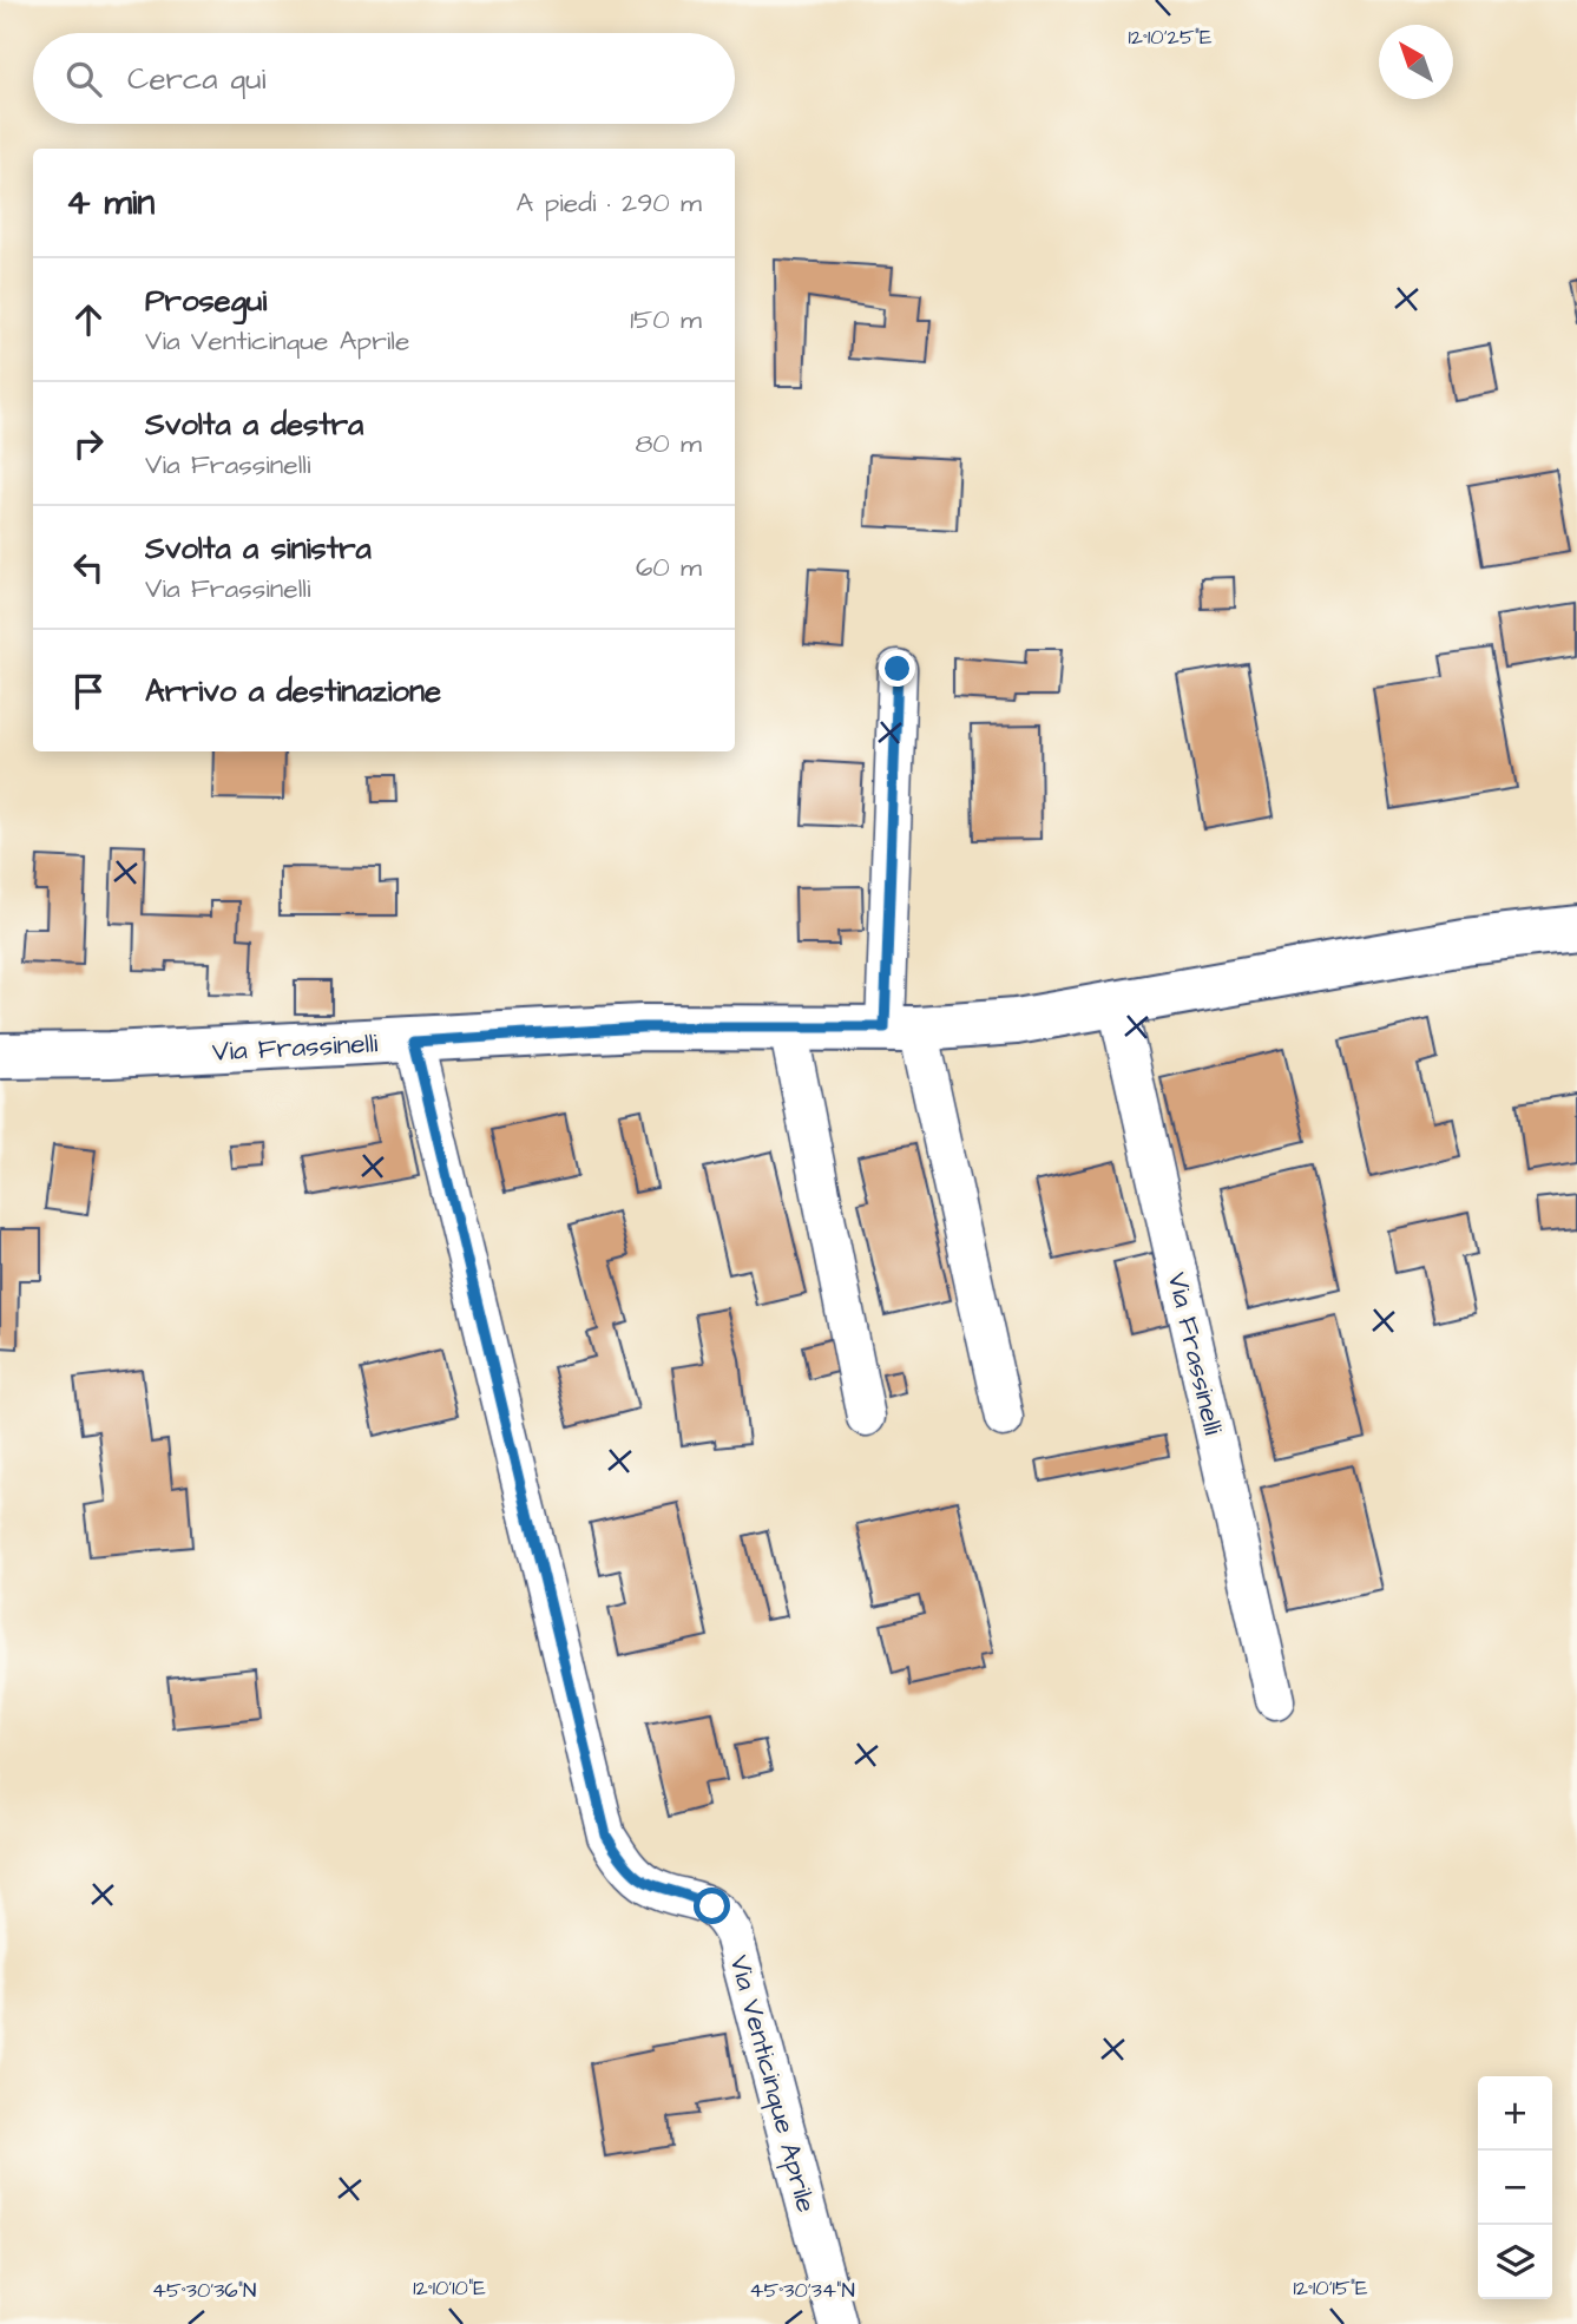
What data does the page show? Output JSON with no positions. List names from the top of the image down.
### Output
{
  "streets": {
    "street": ["Via Frassinelli", "Via Venticinque Aprile"]
  },
  "crossings": [
    ["Via Frassinelli", "Via Venticinque Aprile"]
  ],
  "north": "top left",
  "page": {
    "search": "Cerca qui",
    "heading": ["4 min", "A piedi · 290 m"],
    "list": [
      ["Prosegui", "Via Venticinque Aprile", "150 m"],
      ["Svolta a destra", "Via Frassinelli", "80 m"],
      ["Svolta a sinistra", "Via Frassinelli", "60 m"],
      "Arrivo a destinazione"
    ],
    "map_buttons": ["+", "−"]
  },
  "coordinates": [
    "12°10'25\"E",
    "12°10'10\"E",
    "12°10'15\"E",
    "45°30'36\"N",
    "45°30'34\"N"
  ]
}
